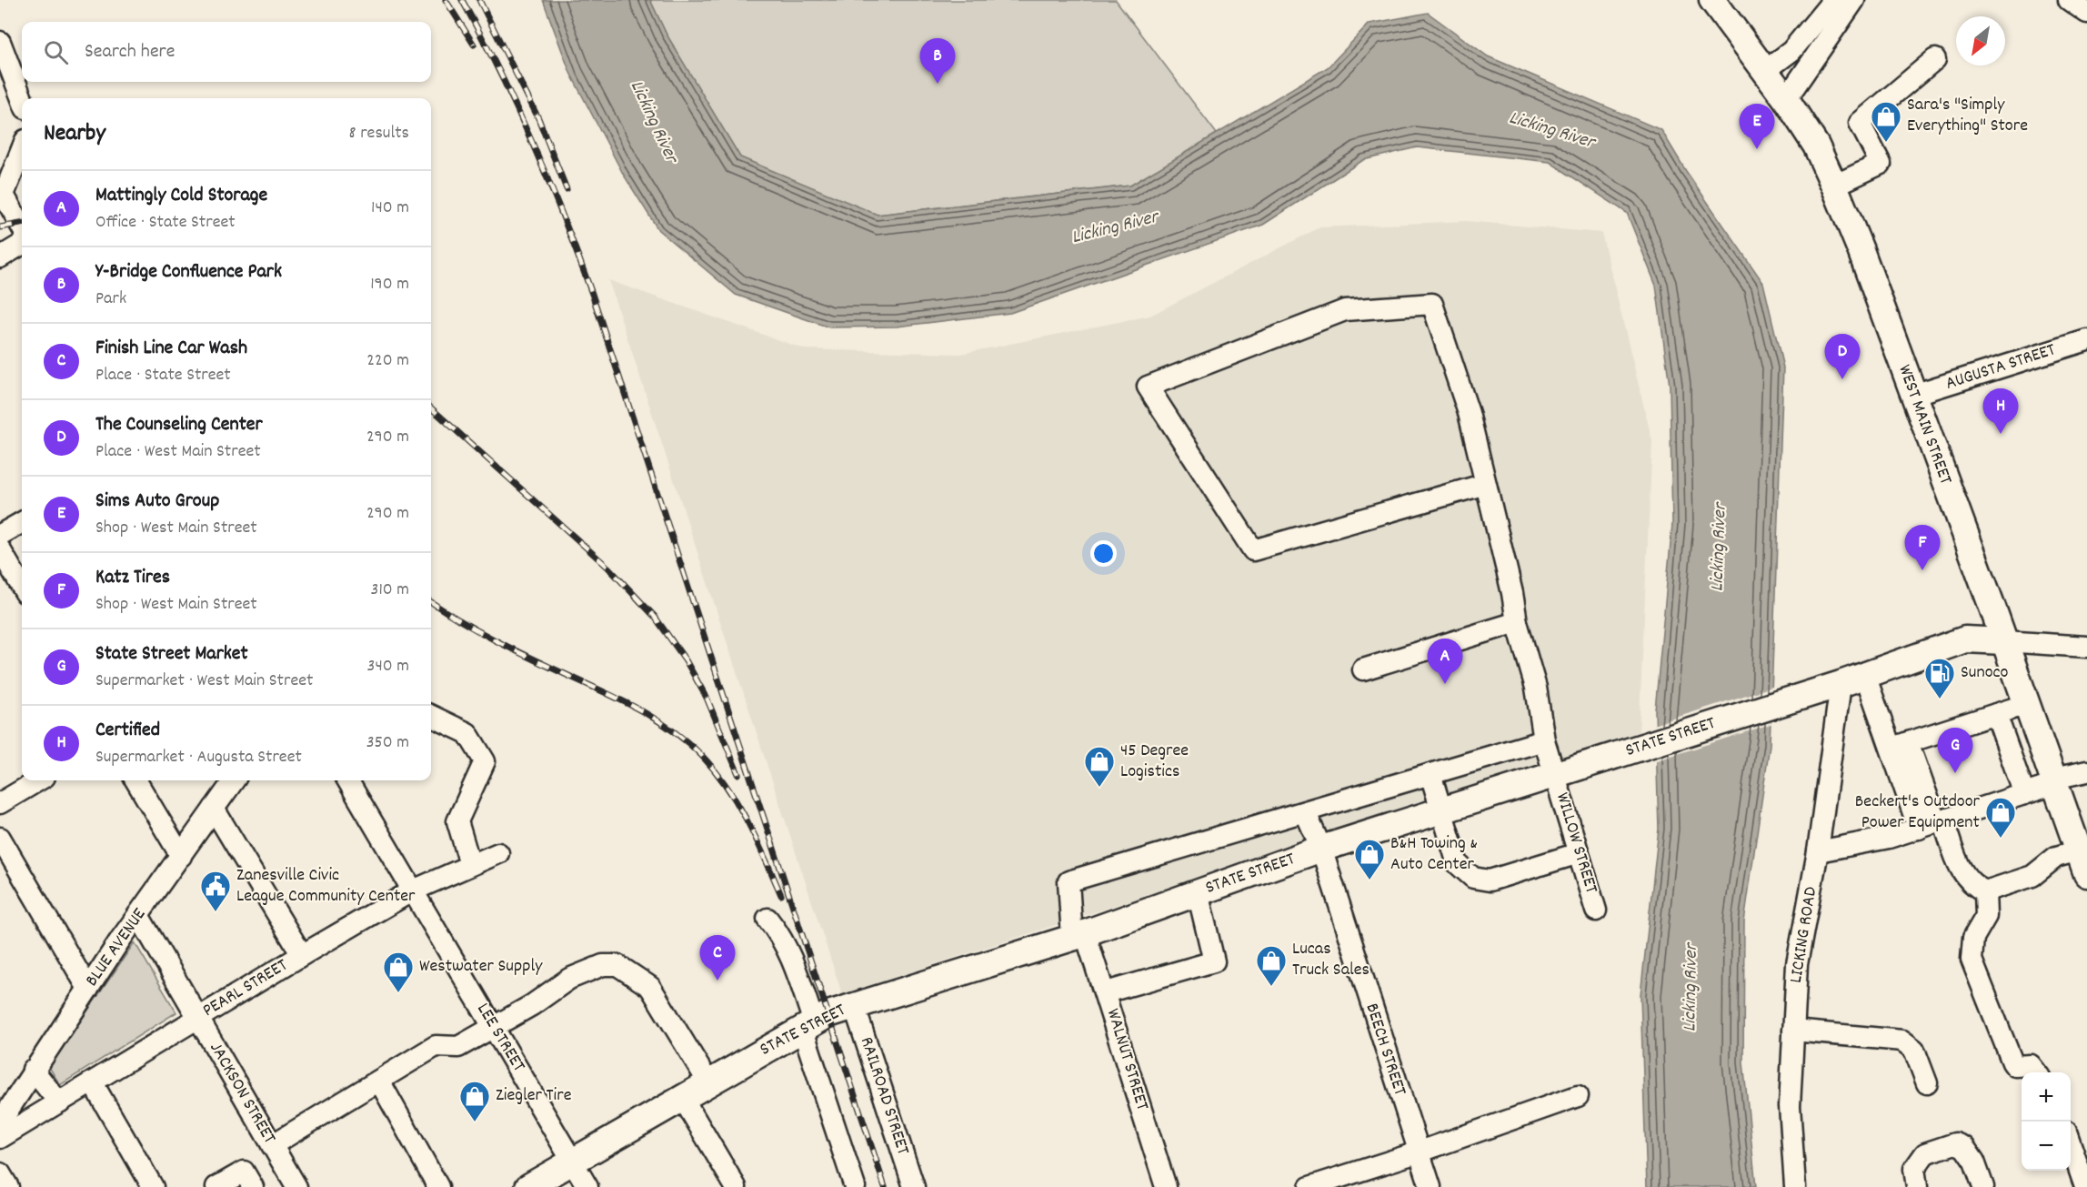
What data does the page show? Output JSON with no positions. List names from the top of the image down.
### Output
{
  "streets": {
    "main road": ["WEST MAIN STREET", "STATE STREET"],
    "street": [
      "AUGUSTA STREET",
      "WILLOW STREET",
      "LICKING ROAD",
      "BLUE AVENUE",
      "PEARL STREET",
      "LEE STREET",
      "BEECH STREET",
      "WALNUT STREET",
      "JACKSON STREET",
      "RAILROAD STREET"
    ]
  },
  "crossings": [
    ["AUGUSTA STREET", "WEST MAIN STREET"],
    ["WEST MAIN STREET", "STATE STREET"],
    ["STATE STREET", "WILLOW STREET"],
    ["STATE STREET", "LICKING ROAD"],
    ["STATE STREET", "LEE STREET"],
    ["STATE STREET", "BEECH STREET"],
    ["STATE STREET", "WALNUT STREET"],
    ["STATE STREET", "RAILROAD STREET"],
    ["BLUE AVENUE", "JACKSON STREET"],
    ["PEARL STREET", "LEE STREET"],
    ["PEARL STREET", "JACKSON STREET"],
    ["BEECH STREET", "WALNUT STREET"]
  ],
  "water": ["Licking River"],
  "places": {
    "shop": [
      "Sara's \"Simply Everything\" Store",
      "45 Degree Logistics",
      "Beckert's Outdoor Power Equipment",
      "B&H Towing & Auto Center",
      "Lucas Truck Sales",
      "Westwater Supply",
      "Ziegler Tire"
    ],
    "fuel station": ["Sunoco"],
    "public building": ["Zanesville Civic League Community Center"]
  },
  "north": "bottom left",
  "page": {
    "search": "Search here",
    "pins": [
      "B",
      "E",
      "D",
      "H",
      "F",
      "A",
      "G",
      "C"
    ],
    "heading": ["Nearby", "8 results"],
    "list": [
      {
        "mark": "A",
        "name": "Mattingly Cold Storage",
        "note": "Office · State Street",
        "value": "140 m"
      },
      {
        "mark": "B",
        "name": "Y-Bridge Confluence Park",
        "note": "Park",
        "value": "190 m"
      },
      {
        "mark": "C",
        "name": "Finish Line Car Wash",
        "note": "Place · State Street",
        "value": "220 m"
      },
      {
        "mark": "D",
        "name": "The Counseling Center",
        "note": "Place · West Main Street",
        "value": "290 m"
      },
      {
        "mark": "E",
        "name": "Sims Auto Group",
        "note": "Shop · West Main Street",
        "value": "290 m"
      },
      {
        "mark": "F",
        "name": "Katz Tires",
        "note": "Shop · West Main Street",
        "value": "310 m"
      },
      {
        "mark": "G",
        "name": "State Street Market",
        "note": "Supermarket · West Main Street",
        "value": "340 m"
      },
      {
        "mark": "H",
        "name": "Certified",
        "note": "Supermarket · Augusta Street",
        "value": "350 m"
      }
    ],
    "map_buttons": ["+", "−"]
  }
}
